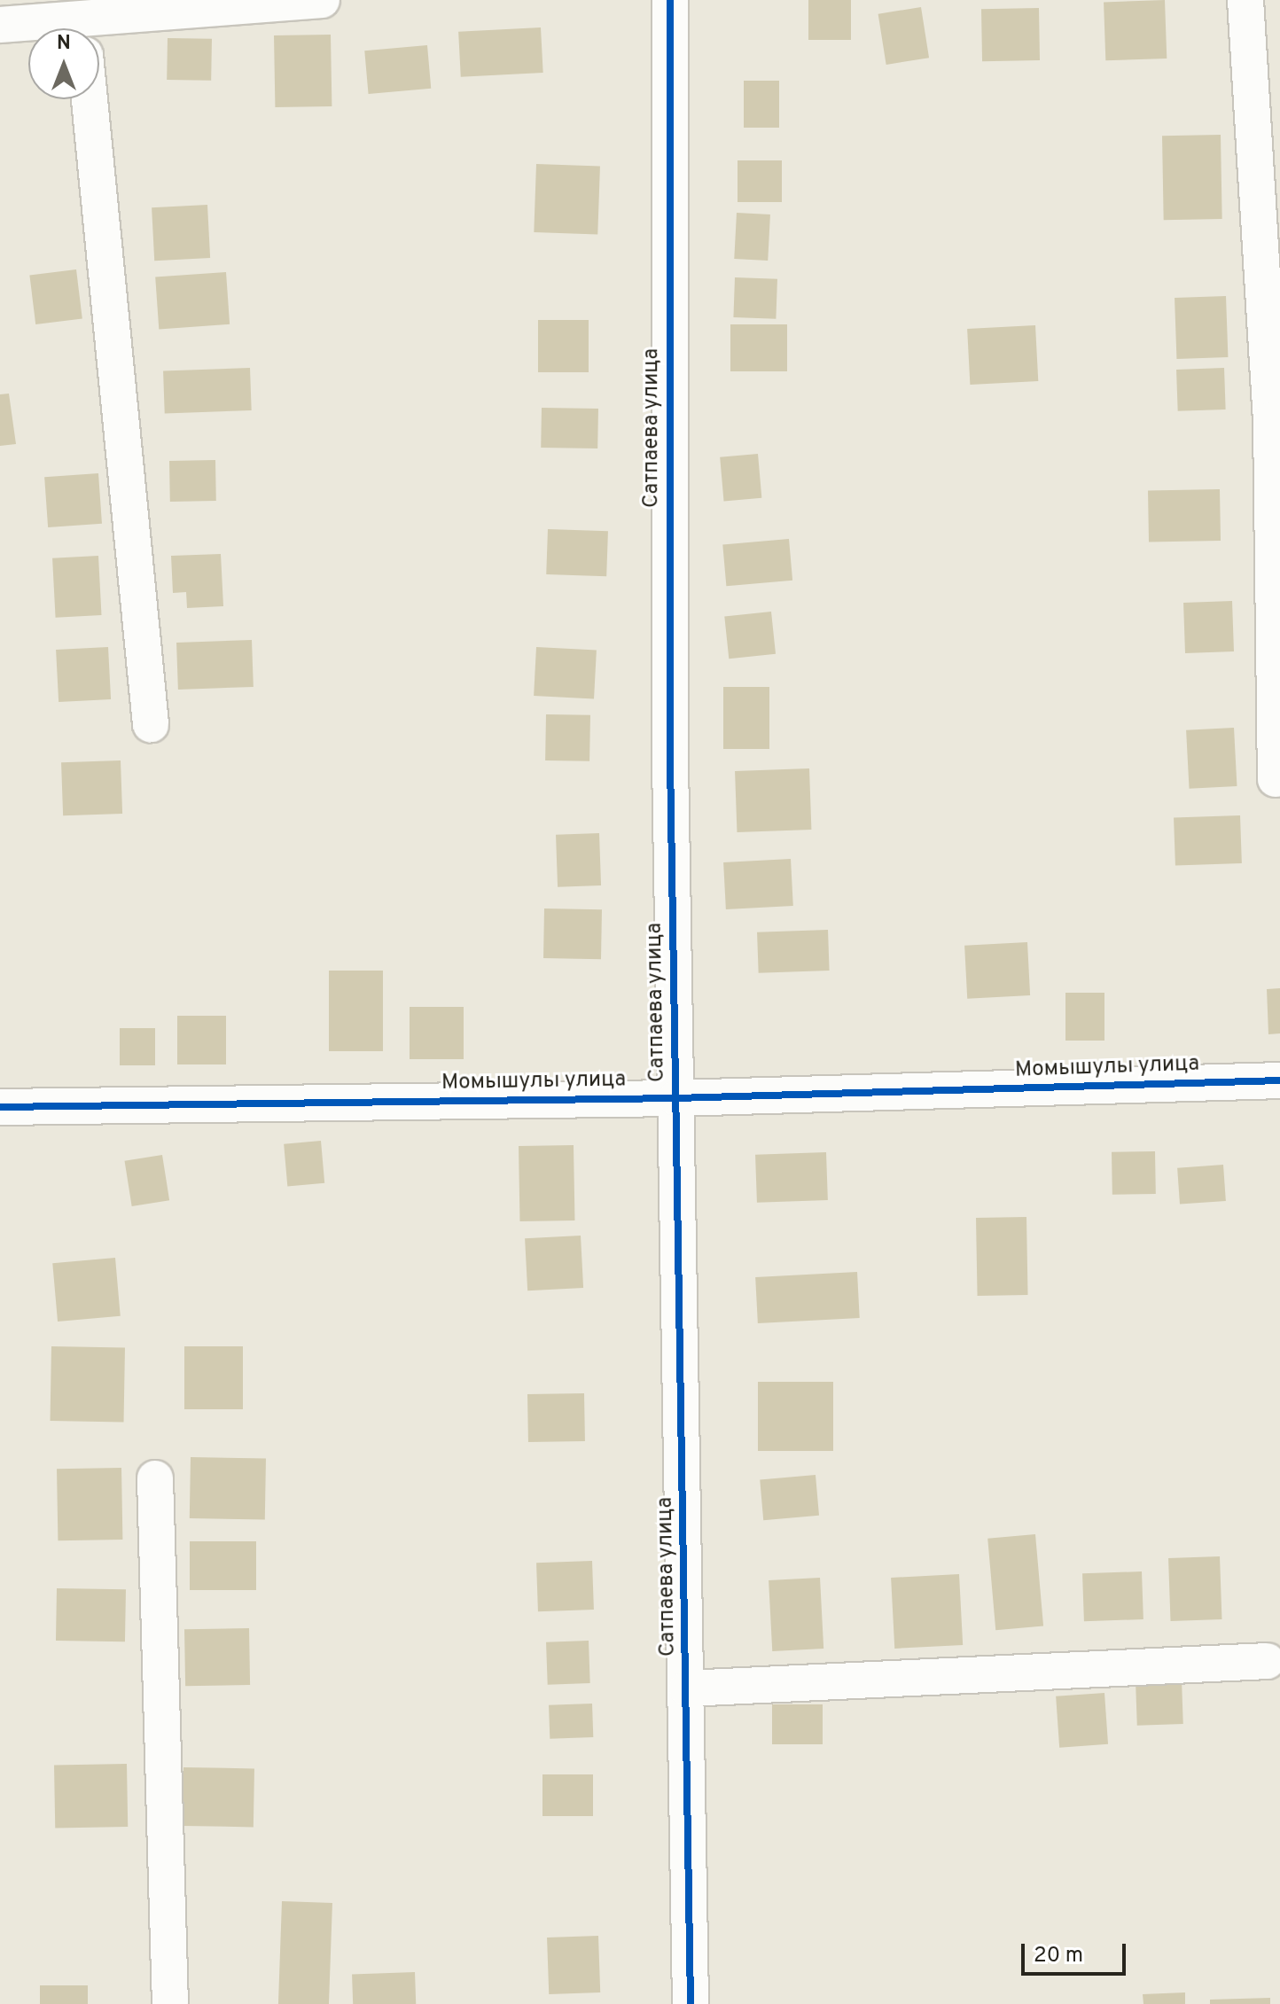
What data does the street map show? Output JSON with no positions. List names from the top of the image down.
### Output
{
  "streets": {
    "street": ["Сатпаева улица", "Момышулы улица"]
  },
  "crossings": [
    ["Сатпаева улица", "Момышулы улица"]
  ],
  "scale_bar": "20 m",
  "north": "top"
}
